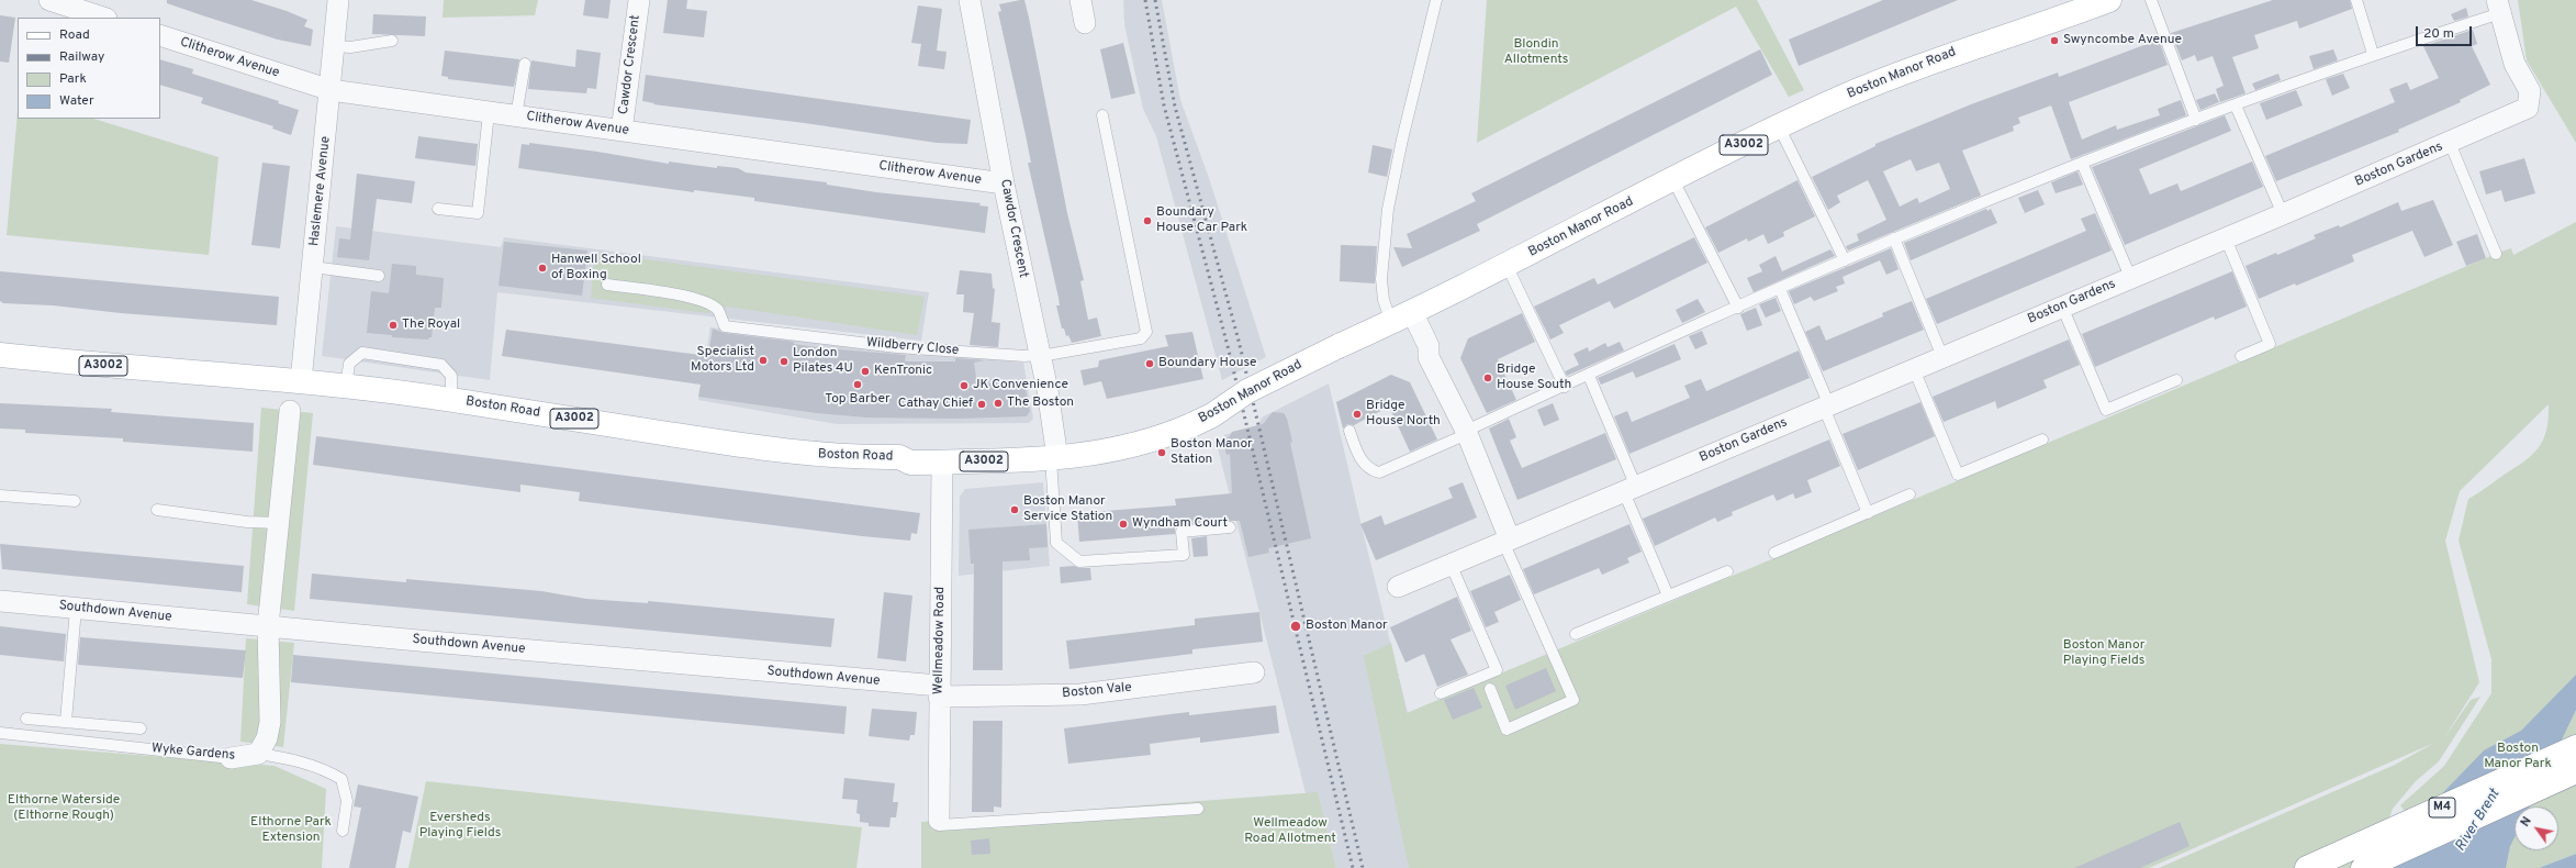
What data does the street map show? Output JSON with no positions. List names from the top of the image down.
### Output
{
  "streets": {
    "main road": [
      "Boston Manor Road",
      "A3002",
      "Boston Road",
      "M4"
    ],
    "street": [
      "Clitherow Avenue",
      "Cawdor Crescent",
      "Boston Gardens",
      "Haslemere Avenue",
      "Southdown Avenue",
      "Wellmeadow Road",
      "Boston Vale",
      "Wyke Gardens"
    ],
    "lane": ["Wildberry Close"]
  },
  "crossings": [
    ["Clitherow Avenue", "Cawdor Crescent"],
    ["Clitherow Avenue", "Haslemere Avenue"],
    ["Cawdor Crescent", "Boston Manor Road"],
    ["Cawdor Crescent", "Wildberry Close"],
    ["Cawdor Crescent", "Boston Road"],
    ["Boston Manor Road", "Boston Road"],
    ["Haslemere Avenue", "Boston Road"],
    ["Boston Road", "Wellmeadow Road"],
    ["Southdown Avenue", "Wellmeadow Road"],
    ["Southdown Avenue", "Boston Vale"],
    ["Wellmeadow Road", "Boston Vale"]
  ],
  "water": ["River Brent"],
  "parks": [
    "Blondin Allotments",
    "Boston Manor Playing Fields",
    "Boston Manor Park",
    "Elthorne Waterside (Elthorne Rough)",
    "Eversheds Playing Fields",
    "Elthorne Park Extension",
    "Wellmeadow Road Allotment"
  ],
  "places": [
    "Swyncombe Avenue",
    "Boundary House Car Park",
    "Hanwell School of Boxing",
    "The Royal",
    "Specialist Motors Ltd",
    "London Pilates 4U",
    "Boundary House",
    "KenTronic",
    "Bridge House South",
    "Top Barber",
    "JK Convenience",
    "The Boston",
    "Cathay Chief",
    "Bridge House North",
    "Boston Manor Station",
    "Boston Manor Service Station",
    "Wyndham Court",
    "Boston Manor"
  ],
  "legend": [
    "Road",
    "Railway",
    "Park",
    "Water"
  ],
  "scale_bar": "20 m",
  "north": "top left"
}
